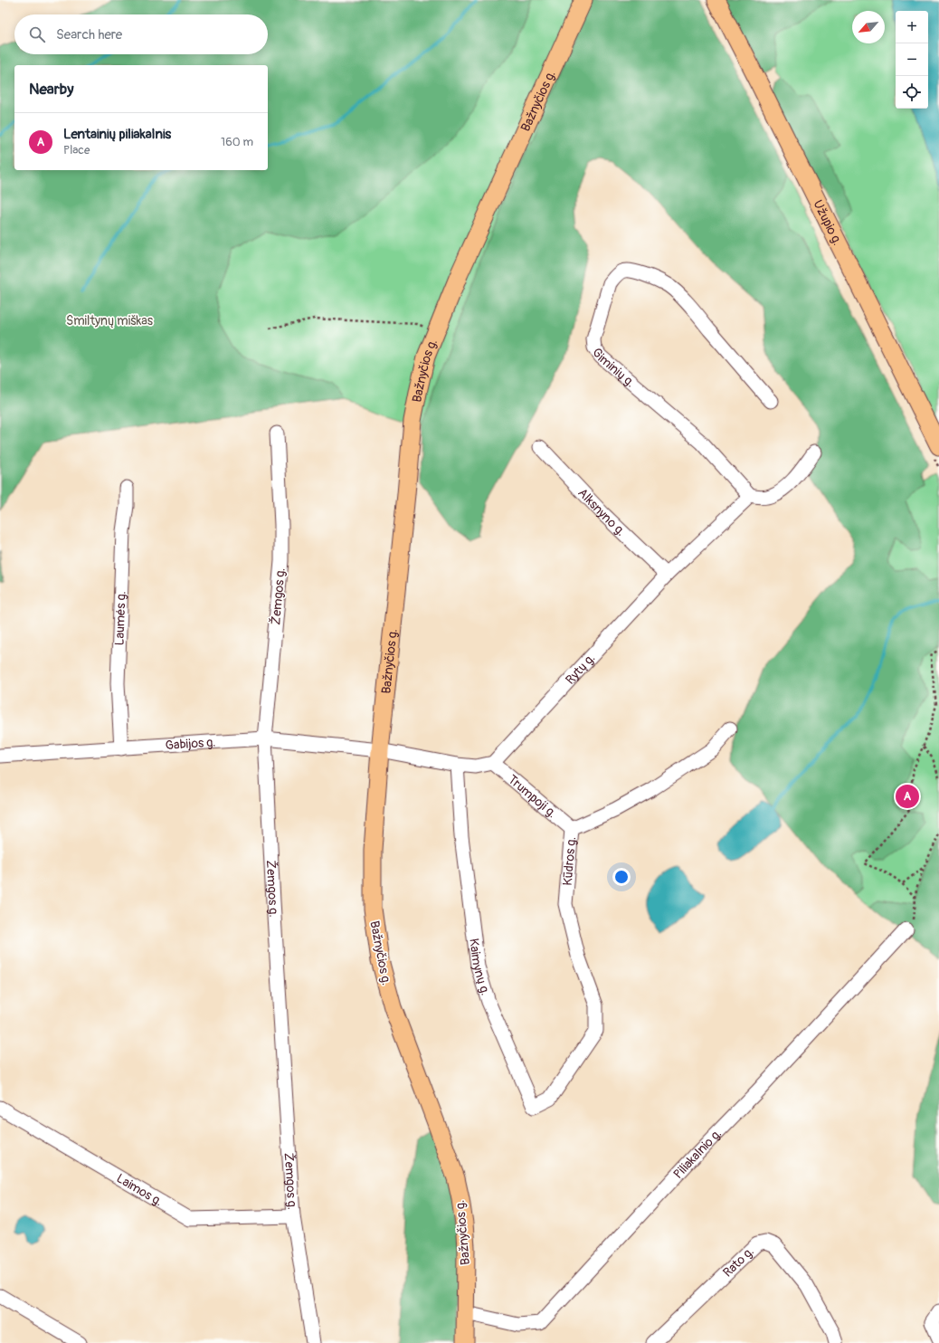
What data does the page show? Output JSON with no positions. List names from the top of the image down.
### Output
{
  "streets": {
    "main road": ["Bažnyčios g.", "Užupio g."],
    "street": [
      "Giminių g.",
      "Alksnyno g.",
      "Žemgos g.",
      "Laumės g.",
      "Rytų g.",
      "Gabijos g.",
      "Trumpoji g.",
      "Kūdros g.",
      "Kaimynų g.",
      "Piliakalnio g.",
      "Laimos g.",
      "Rato g."
    ]
  },
  "crossings": [
    ["Bažnyčios g.", "Gabijos g."],
    ["Bažnyčios g.", "Piliakalnio g."],
    ["Giminių g.", "Rytų g."],
    ["Alksnyno g.", "Rytų g."],
    ["Žemgos g.", "Gabijos g."],
    ["Žemgos g.", "Laimos g."],
    ["Laumės g.", "Gabijos g."],
    ["Rytų g.", "Trumpoji g."],
    ["Trumpoji g.", "Kūdros g."],
    ["Kūdros g.", "Kaimynų g."]
  ],
  "parks": ["Smiltynų miškas"],
  "north": "bottom left",
  "page": {
    "map_buttons": ["+", "−"],
    "search": "Search here",
    "heading": "Nearby",
    "list": [
      {
        "mark": "A",
        "name": "Lentainių piliakalnis",
        "note": "Place",
        "value": "160 m"
      }
    ],
    "pins": "A"
  }
}
